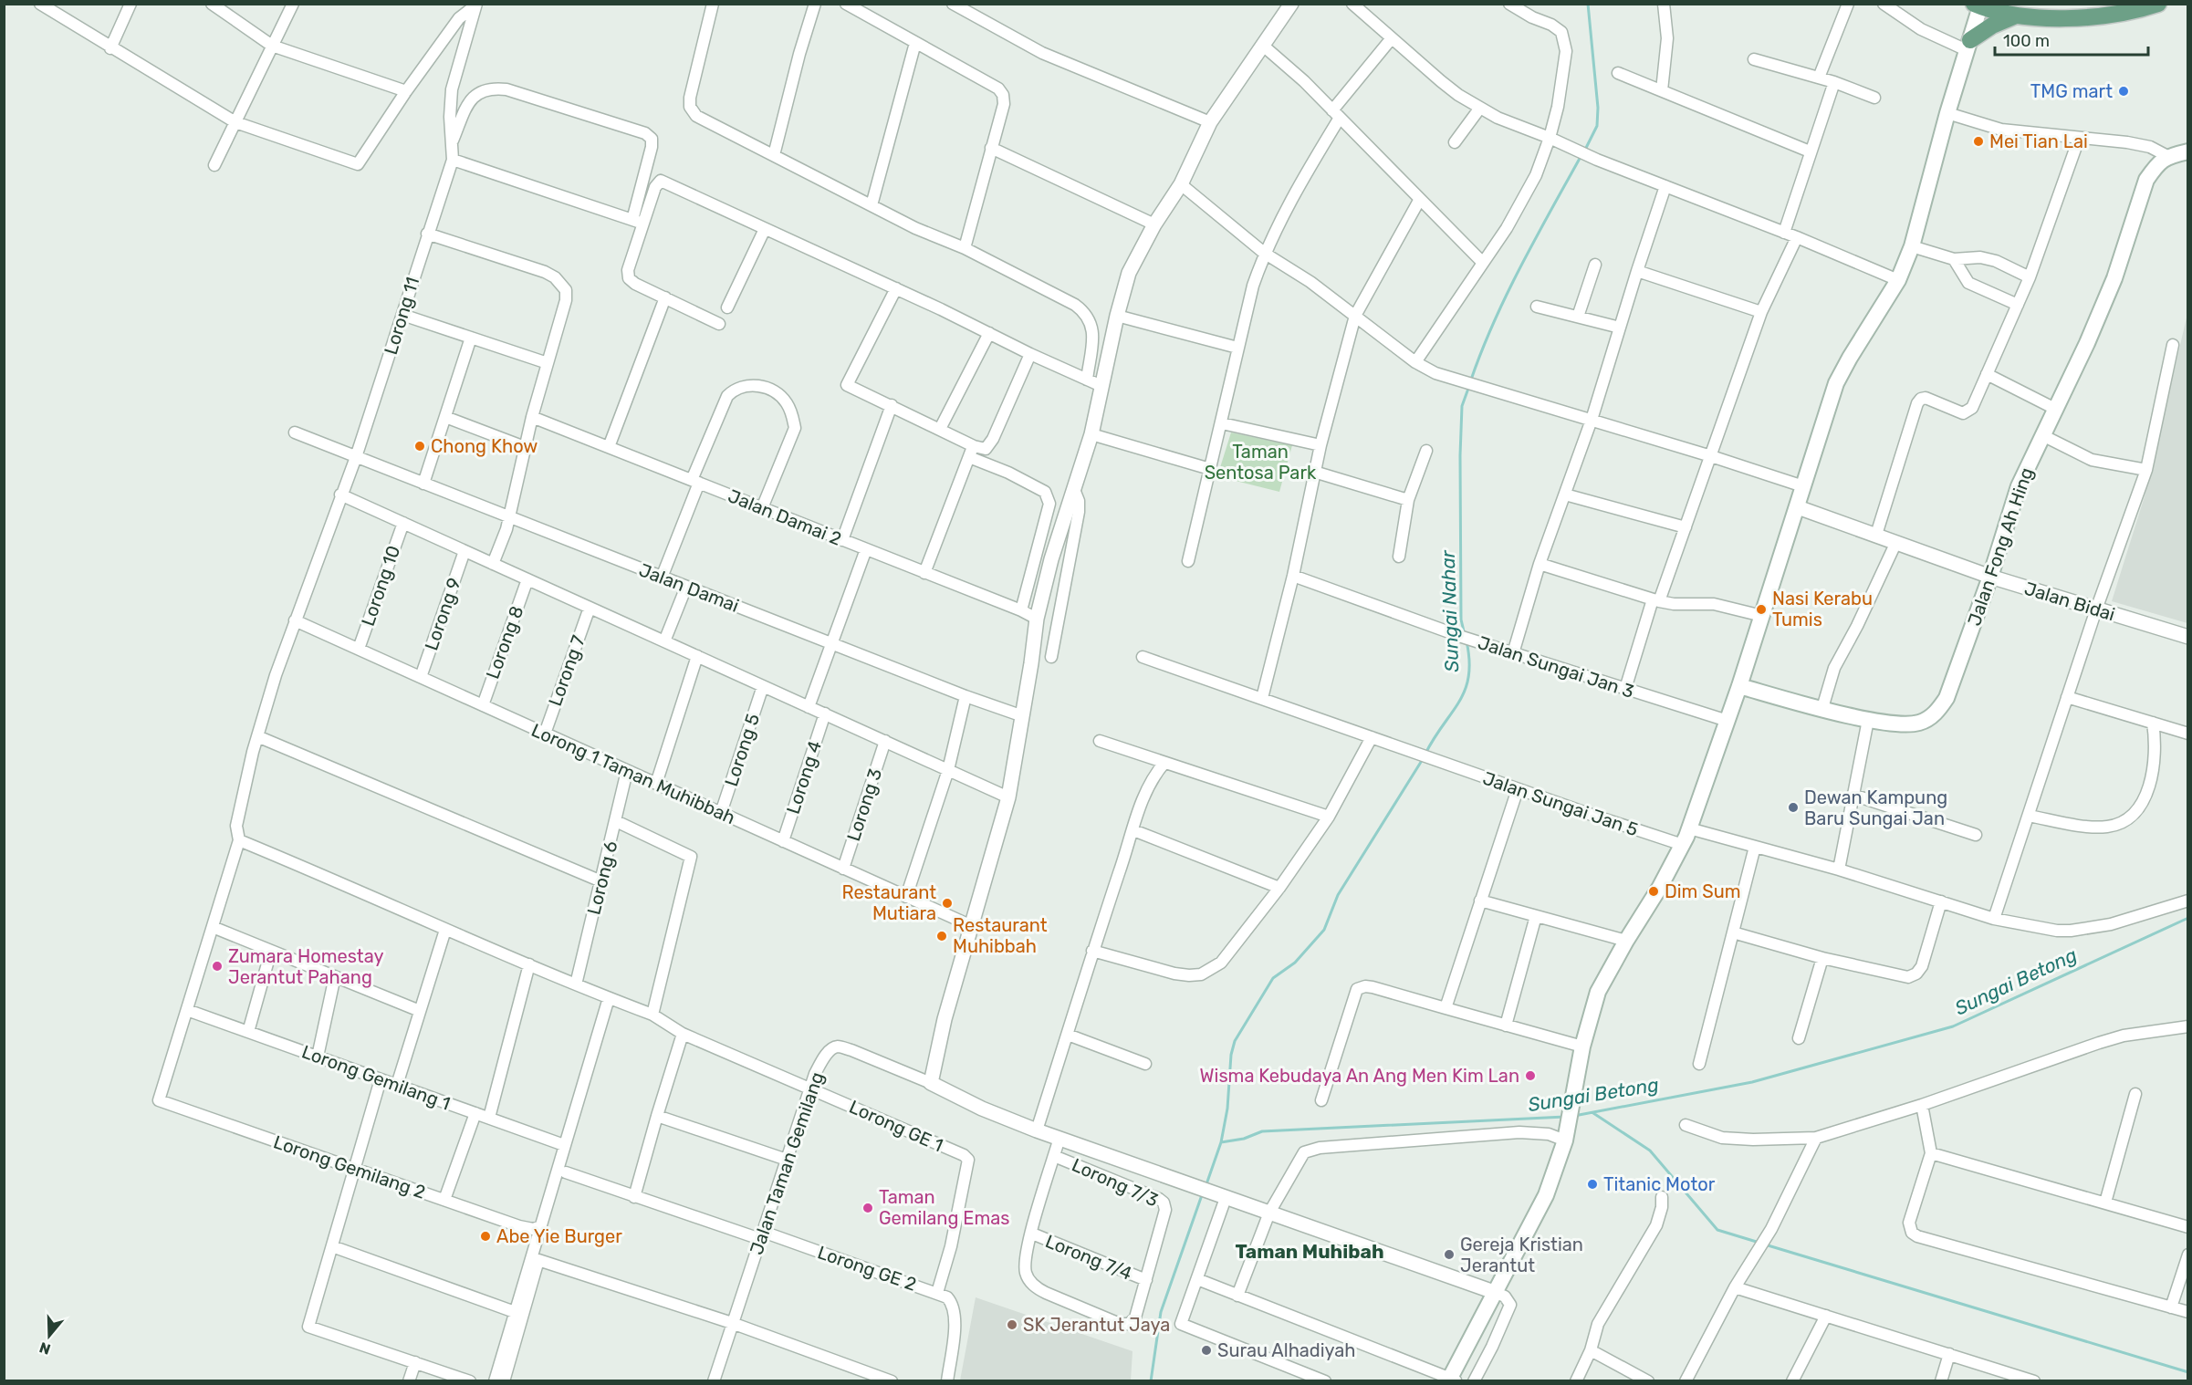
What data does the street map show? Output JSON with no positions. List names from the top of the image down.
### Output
{
  "streets": {
    "main road": ["Jalan Fong Ah Hing"],
    "street": [
      "Lorong 11",
      "Jalan Damai 2",
      "Lorong 10",
      "Jalan Damai",
      "Jalan Bidai",
      "Lorong 9",
      "Lorong 8",
      "Jalan Sungai Jan 3",
      "Lorong 7",
      "Lorong 5",
      "Lorong 1 Taman Muhibbah",
      "Lorong 4",
      "Jalan Sungai Jan 5",
      "Lorong 3",
      "Lorong 6",
      "Lorong Gemilang 1",
      "Lorong GE 1",
      "Jalan Taman Gemilang",
      "Lorong Gemilang 2",
      "Lorong 7/3",
      "Lorong 7/4",
      "Lorong GE 2"
    ]
  },
  "crossings": [
    ["Lorong 11", "Jalan Damai"],
    ["Lorong 11", "Lorong 1 Taman Muhibbah"],
    ["Lorong 11", "Lorong Gemilang 1"],
    ["Lorong 11", "Lorong Gemilang 2"],
    ["Jalan Fong Ah Hing", "Jalan Bidai"],
    ["Lorong 10", "Lorong 1 Taman Muhibbah"],
    ["Lorong 9", "Lorong 1 Taman Muhibbah"],
    ["Lorong 8", "Lorong 1 Taman Muhibbah"],
    ["Lorong 7", "Lorong 1 Taman Muhibbah"],
    ["Lorong 5", "Lorong 1 Taman Muhibbah"],
    ["Lorong 1 Taman Muhibbah", "Lorong 4"],
    ["Lorong 1 Taman Muhibbah", "Lorong 3"],
    ["Lorong 1 Taman Muhibbah", "Lorong 6"],
    ["Lorong GE 1", "Jalan Taman Gemilang"],
    ["Lorong GE 1", "Lorong GE 2"],
    ["Jalan Taman Gemilang", "Lorong GE 2"],
    ["Lorong 7/3", "Lorong 7/4"]
  ],
  "districts": ["Taman Muhibah"],
  "water": ["Sungai Nahar", "Sungai Betong"],
  "parks": ["Taman Sentosa Park"],
  "places": [
    "TMG mart",
    "Mei Tian Lai",
    "Chong Khow",
    "Nasi Kerabu Tumis",
    "Dewan Kampung Baru Sungai Jan",
    "Dim Sum",
    "Restaurant Mutiara",
    "Restaurant Muhibbah",
    "Zumara Homestay Jerantut Pahang",
    "Wisma Kebudaya An Ang Men Kim Lan",
    "Titanic Motor",
    "Taman Gemilang Emas",
    "Abe Yie Burger",
    "Gereja Kristian Jerantut",
    "SK Jerantut Jaya",
    "Surau Alhadiyah"
  ],
  "scale_bar": "100 m",
  "north": "bottom"
}
